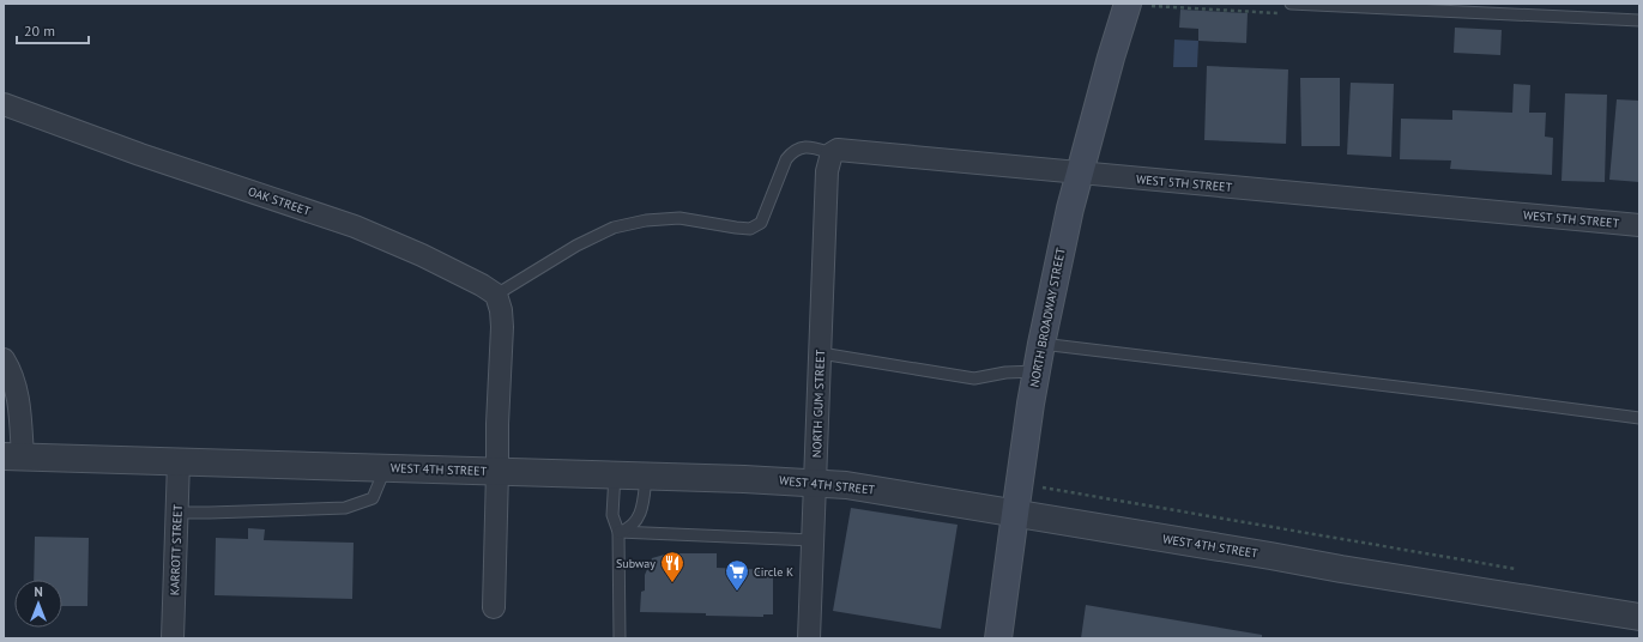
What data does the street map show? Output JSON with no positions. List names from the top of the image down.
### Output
{
  "streets": {
    "main road": ["NORTH BROADWAY STREET"],
    "street": [
      "WEST 5TH STREET",
      "OAK STREET",
      "NORTH GUM STREET",
      "WEST 4TH STREET",
      "KARROTT STREET"
    ]
  },
  "crossings": [
    ["WEST 5TH STREET", "NORTH BROADWAY STREET"],
    ["WEST 5TH STREET", "NORTH GUM STREET"],
    ["NORTH BROADWAY STREET", "WEST 4TH STREET"],
    ["NORTH GUM STREET", "WEST 4TH STREET"],
    ["WEST 4TH STREET", "KARROTT STREET"]
  ],
  "places": {
    "restaurant": ["Subway"],
    "supermarket": ["Circle K"]
  },
  "scale_bar": "20 m",
  "north": "top"
}
